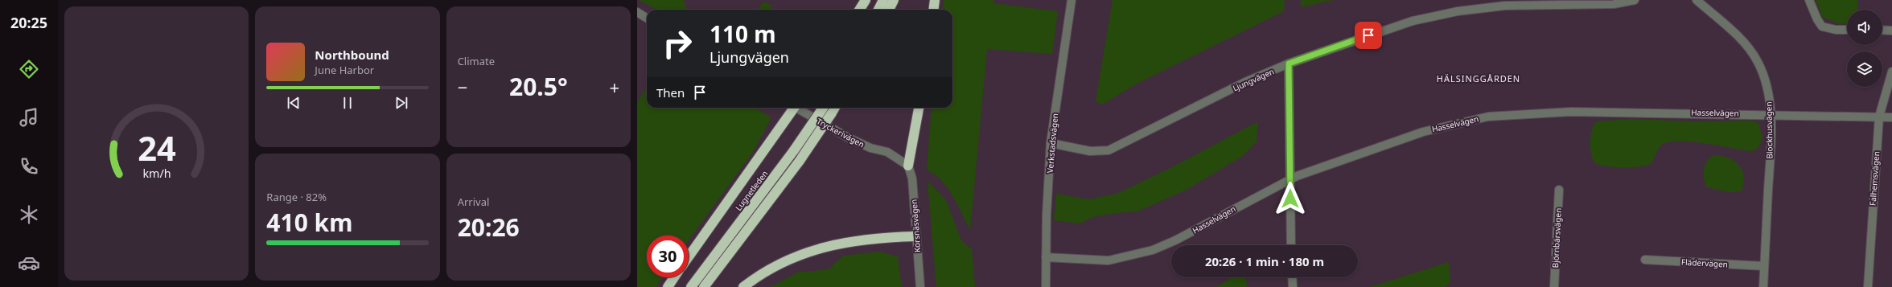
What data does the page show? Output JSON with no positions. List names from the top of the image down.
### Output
{
  "streets": {
    "highway": ["Lugnetleden"],
    "street": [
      "Ljungvägen",
      "Hasselvägen",
      "Blockhusvägen",
      "Tryckerivägen",
      "Verkstadsvägen",
      "Falhemsvägen",
      "Korsnäsvägen",
      "Björnbärsvägen",
      "Flädervägen"
    ]
  },
  "crossings": [
    ["Ljungvägen", "Verkstadsvägen"],
    ["Hasselvägen", "Blockhusvägen"],
    ["Hasselvägen", "Verkstadsvägen"],
    ["Hasselvägen", "Falhemsvägen"],
    ["Blockhusvägen", "Flädervägen"],
    ["Tryckerivägen", "Korsnäsvägen"]
  ],
  "districts": ["HÄLSINGGÅRDEN"],
  "page": {
    "tabs": "20:25",
    "tile": [
      "Climate",
      ["Range · 82%", "410 km"],
      ["Arrival", "20:26"]
    ],
    "turn": ["110 m", "Ljungvägen"],
    "song": ["Northbound", "June Harbor"],
    "heat": ["−", "20.5°", "+"],
    "then": "Then",
    "limit": "30",
    "trip": "20:26 · 1 min · 180 m",
    "gauge": ["24", "km/h"]
  }
}
